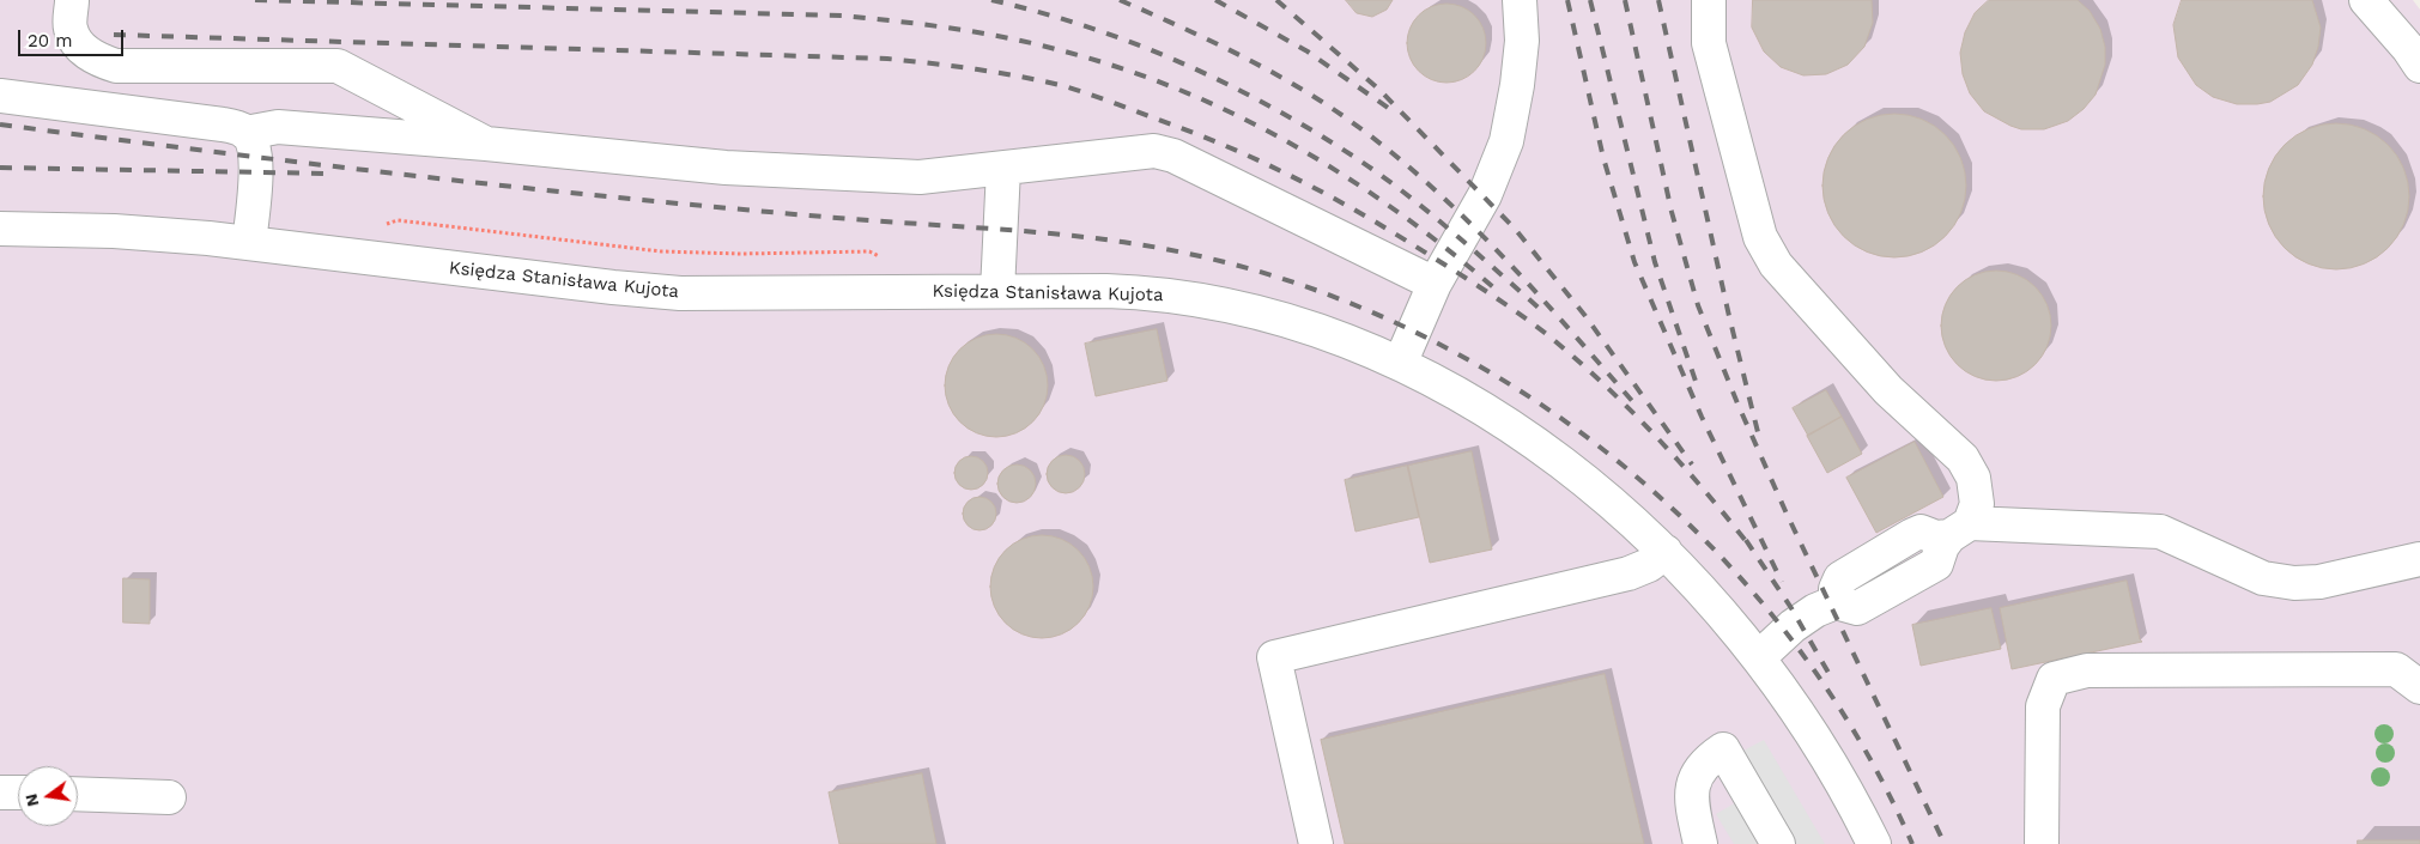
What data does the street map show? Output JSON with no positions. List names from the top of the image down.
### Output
{
  "streets": {
    "street": ["Księdza Stanisława Kujota"]
  },
  "scale_bar": "20 m",
  "north": "left"
}
